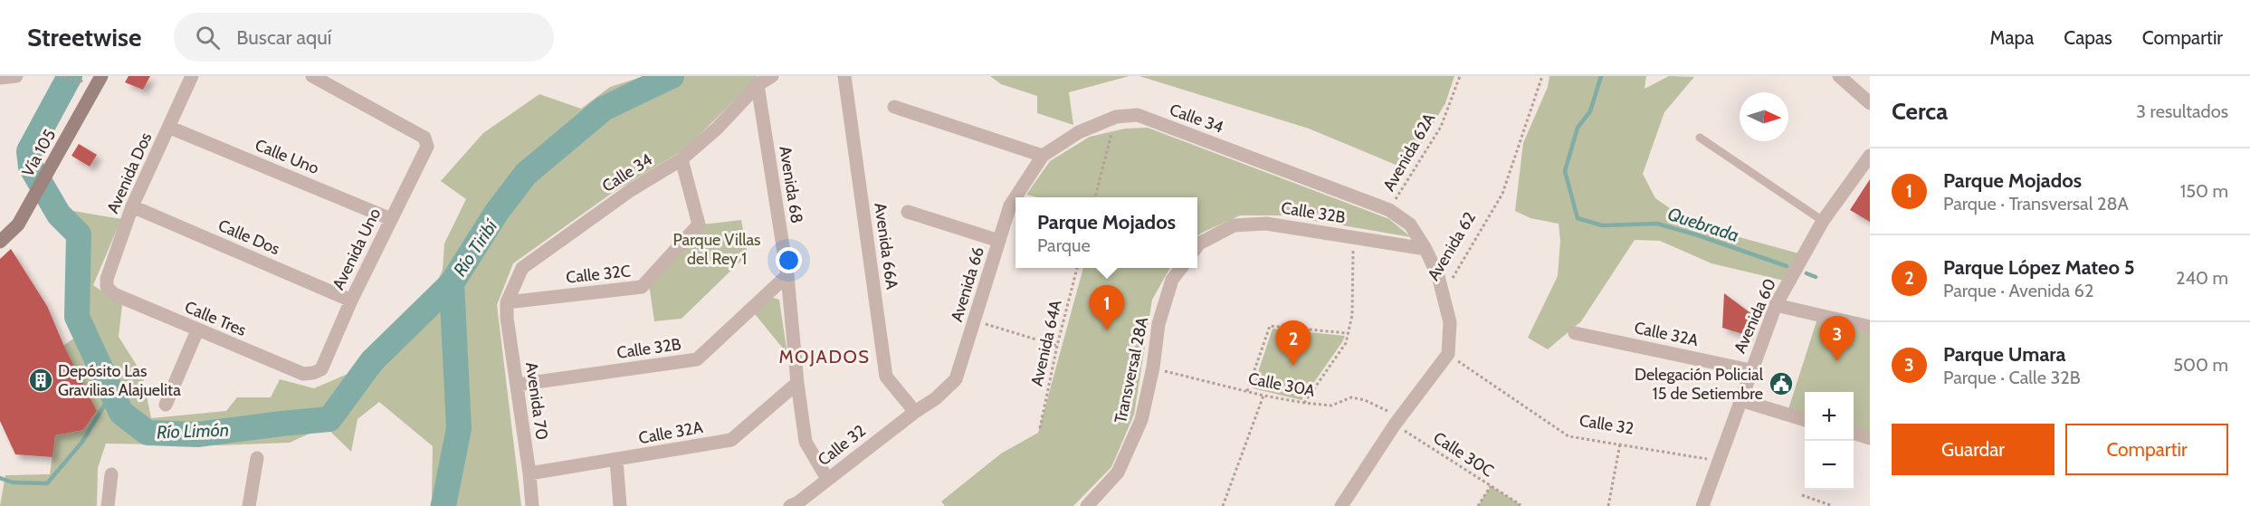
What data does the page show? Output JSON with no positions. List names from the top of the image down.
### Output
{
  "streets": {
    "main road": ["Vía 105"],
    "street": [
      "Calle 34",
      "Calle Uno",
      "Avenida Dos",
      "Avenida 68",
      "Calle 32B",
      "Calle Dos",
      "Avenida 66A",
      "Avenida 62",
      "Avenida Uno",
      "Calle 32C",
      "Avenida 66",
      "Avenida 60",
      "Calle Tres",
      "Calle 32A",
      "Transversal 28A",
      "Avenida 70",
      "Calle 32"
    ],
    "path": [
      "Avenida 62A",
      "Avenida 64A",
      "Calle 30A",
      "Calle 30C"
    ]
  },
  "crossings": [
    ["Calle 34", "Avenida 62A"],
    ["Calle 34", "Avenida 68"],
    ["Calle 34", "Calle 32B"],
    ["Calle 34", "Avenida 62"],
    ["Calle 34", "Calle 32C"],
    ["Calle 34", "Avenida 66"],
    ["Calle 34", "Avenida 70"],
    ["Calle Uno", "Avenida Dos"],
    ["Calle Uno", "Avenida Uno"],
    ["Avenida Dos", "Calle Dos"],
    ["Avenida Dos", "Calle Tres"],
    ["Avenida 68", "Calle 32B"],
    ["Avenida 68", "Calle 32A"],
    ["Avenida 68", "Calle 32"],
    ["Calle 32B", "Avenida 70"],
    ["Calle Dos", "Avenida Uno"],
    ["Avenida 66A", "Avenida 66"],
    ["Avenida 66A", "Calle 32"],
    ["Avenida 62", "Calle 32"],
    ["Avenida Uno", "Calle Tres"],
    ["Calle 32C", "Avenida 70"],
    ["Avenida 66", "Calle 32"],
    ["Avenida 60", "Calle 32A"],
    ["Avenida 60", "Calle 32"],
    ["Calle 32A", "Avenida 70"],
    ["Transversal 28A", "Calle 30A"],
    ["Calle 30A", "Calle 30C"]
  ],
  "districts": ["MOJADOS"],
  "water": ["Quebrada", "Río Tiribí", "Río Limón"],
  "parks": ["Parque Villas del Rey 1"],
  "places": {
    "building": ["Depósito Las Gravilias Alajuelita"],
    "public building": ["Delegación Policial 15 de Setiembre"]
  },
  "north": "right",
  "page": {
    "header": "Streetwise",
    "search": "Buscar aquí",
    "nav": ["Mapa", "Capas", "Compartir"],
    "heading": ["Cerca", "3 resultados"],
    "list": [
      {
        "mark": "1",
        "name": "Parque Mojados",
        "note": "Parque · Transversal 28A",
        "value": "150 m"
      },
      {
        "mark": "2",
        "name": "Parque López Mateo 5",
        "note": "Parque · Avenida 62",
        "value": "240 m"
      },
      {
        "mark": "3",
        "name": "Parque Umara",
        "note": "Parque · Calle 32B",
        "value": "500 m"
      }
    ],
    "popup": ["Parque Mojados", "Parque"],
    "pins": ["1", "3", "2"],
    "map_buttons": ["+", "−"],
    "buttons": ["Guardar", "Compartir"]
  }
}
